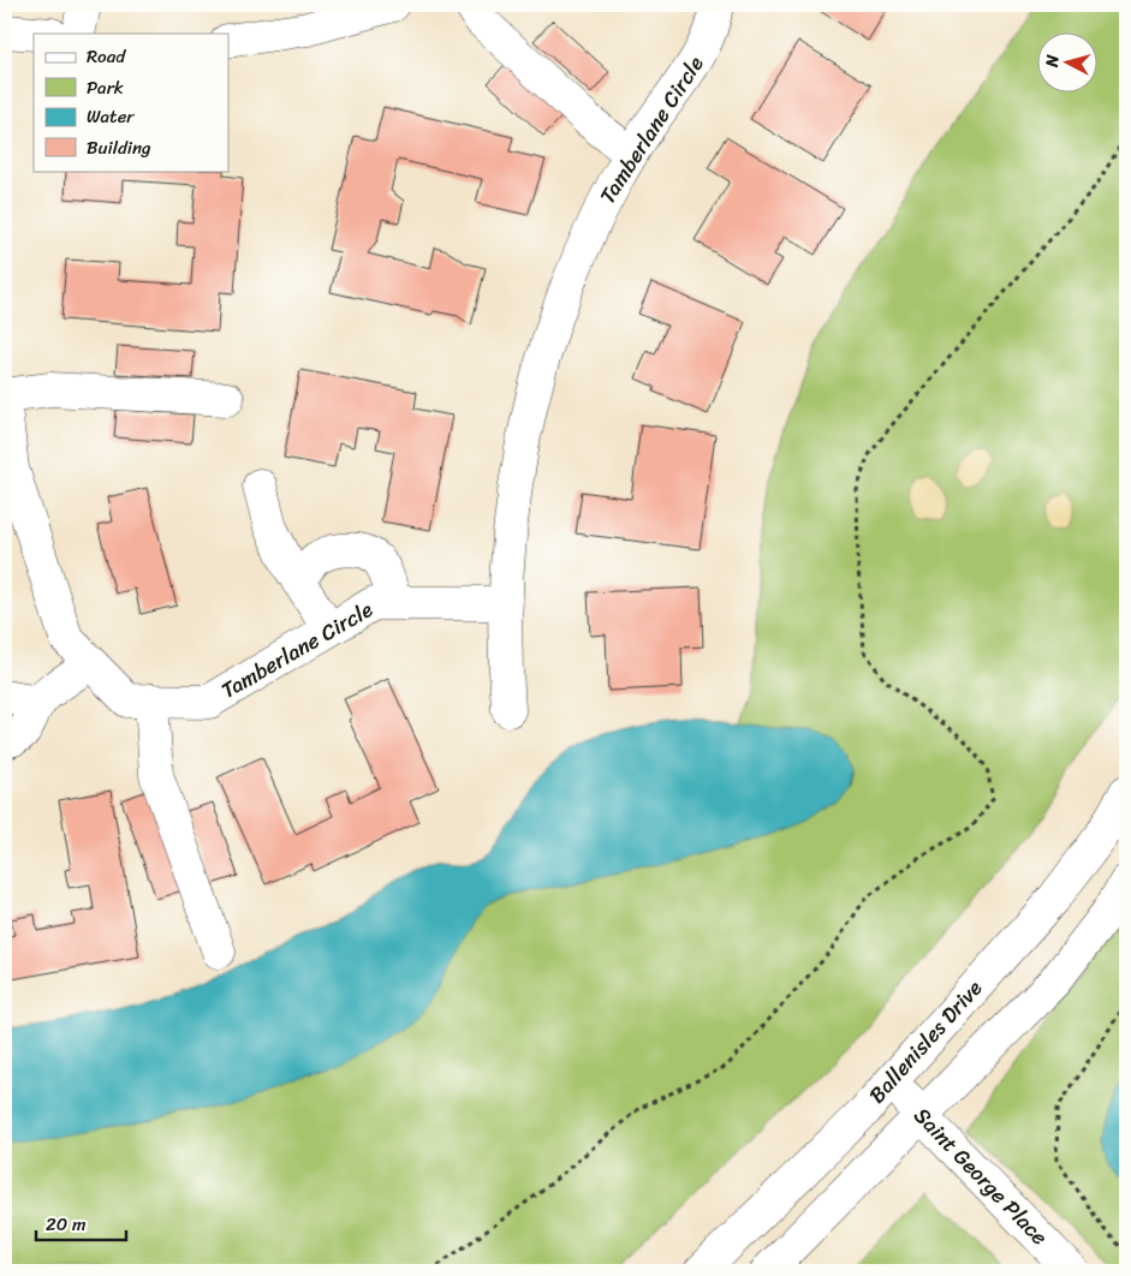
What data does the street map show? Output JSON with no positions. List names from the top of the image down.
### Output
{
  "streets": {
    "street": ["Tamberlane Circle", "Ballenisles Drive", "Saint George Place"]
  },
  "crossings": [
    ["Ballenisles Drive", "Saint George Place"]
  ],
  "legend": [
    "Road",
    "Park",
    "Water",
    "Building"
  ],
  "scale_bar": "20 m",
  "north": "left"
}
